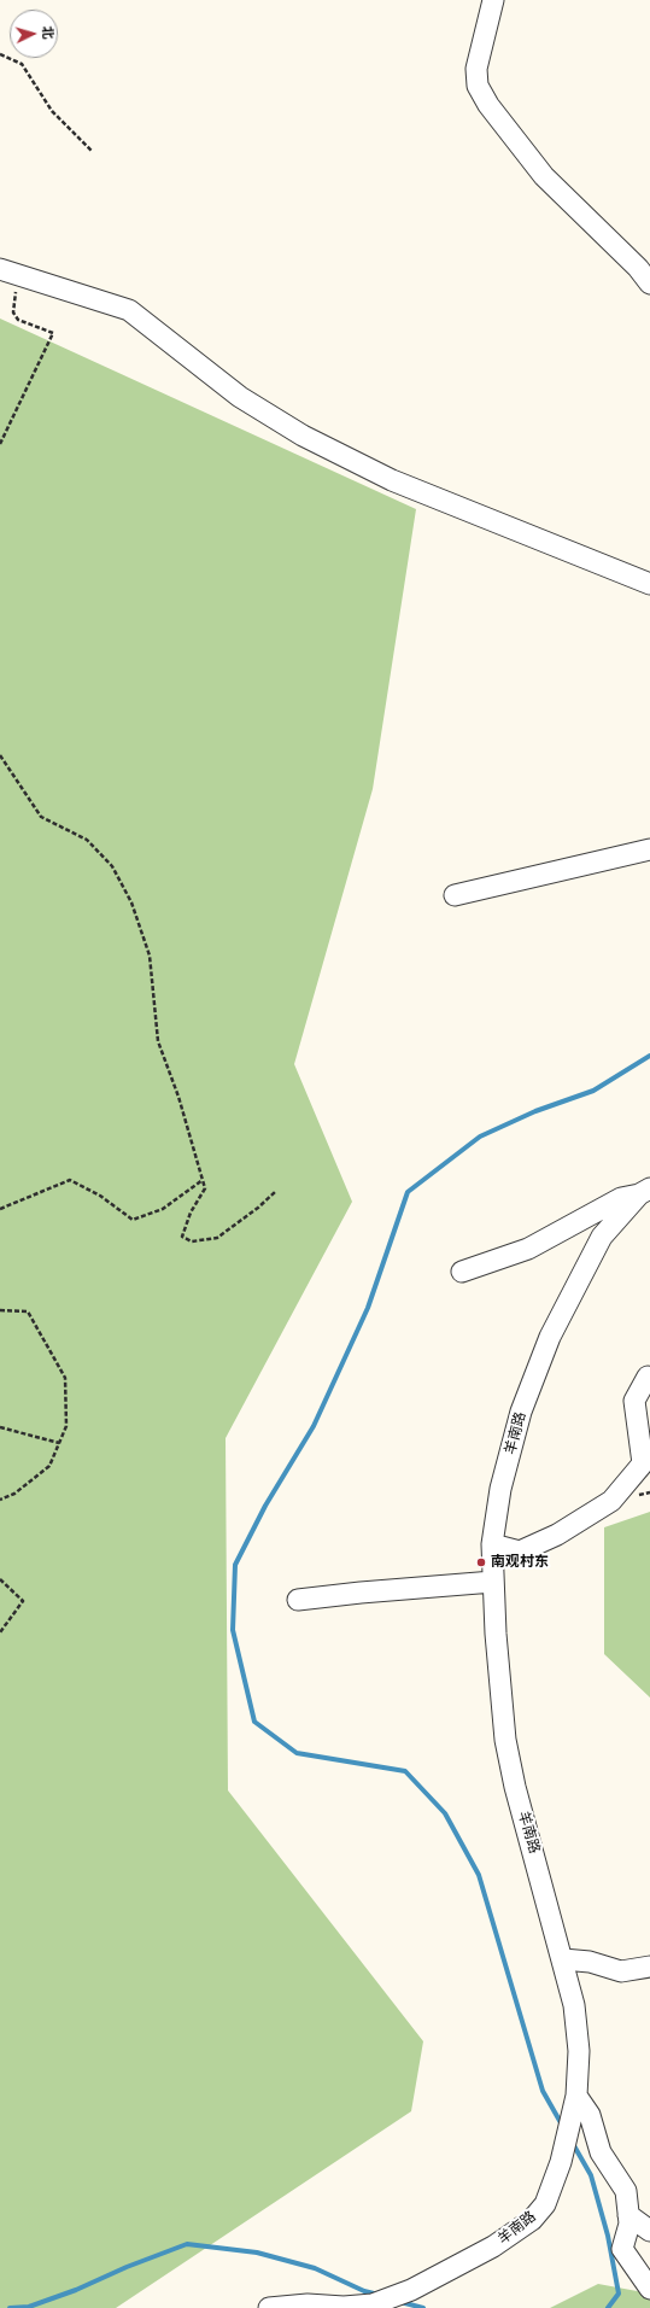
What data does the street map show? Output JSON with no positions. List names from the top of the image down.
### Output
{
  "streets": {
    "street": ["羊南路"]
  },
  "places": ["南观村东"],
  "north": "right"
}
